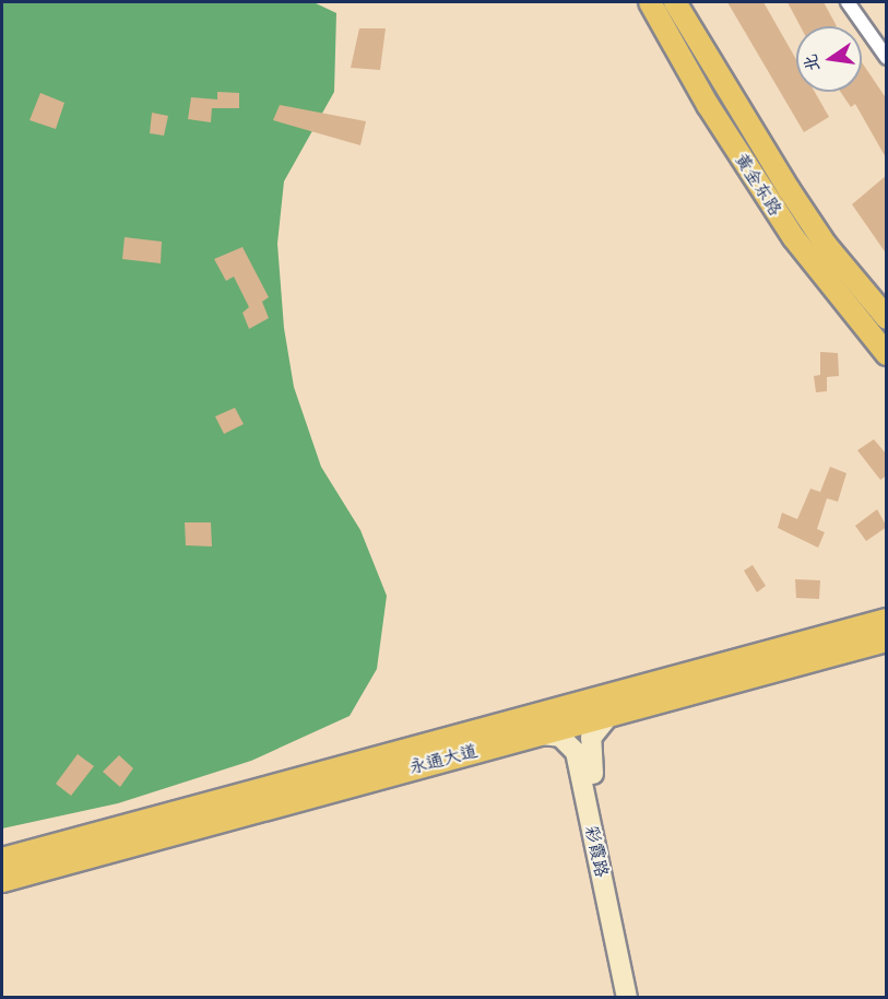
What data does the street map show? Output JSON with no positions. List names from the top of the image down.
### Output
{
  "streets": {
    "main road": ["黄金东路", "永通大道", "彩霞路"]
  },
  "crossings": [
    ["永通大道", "彩霞路"]
  ],
  "north": "left"
}
